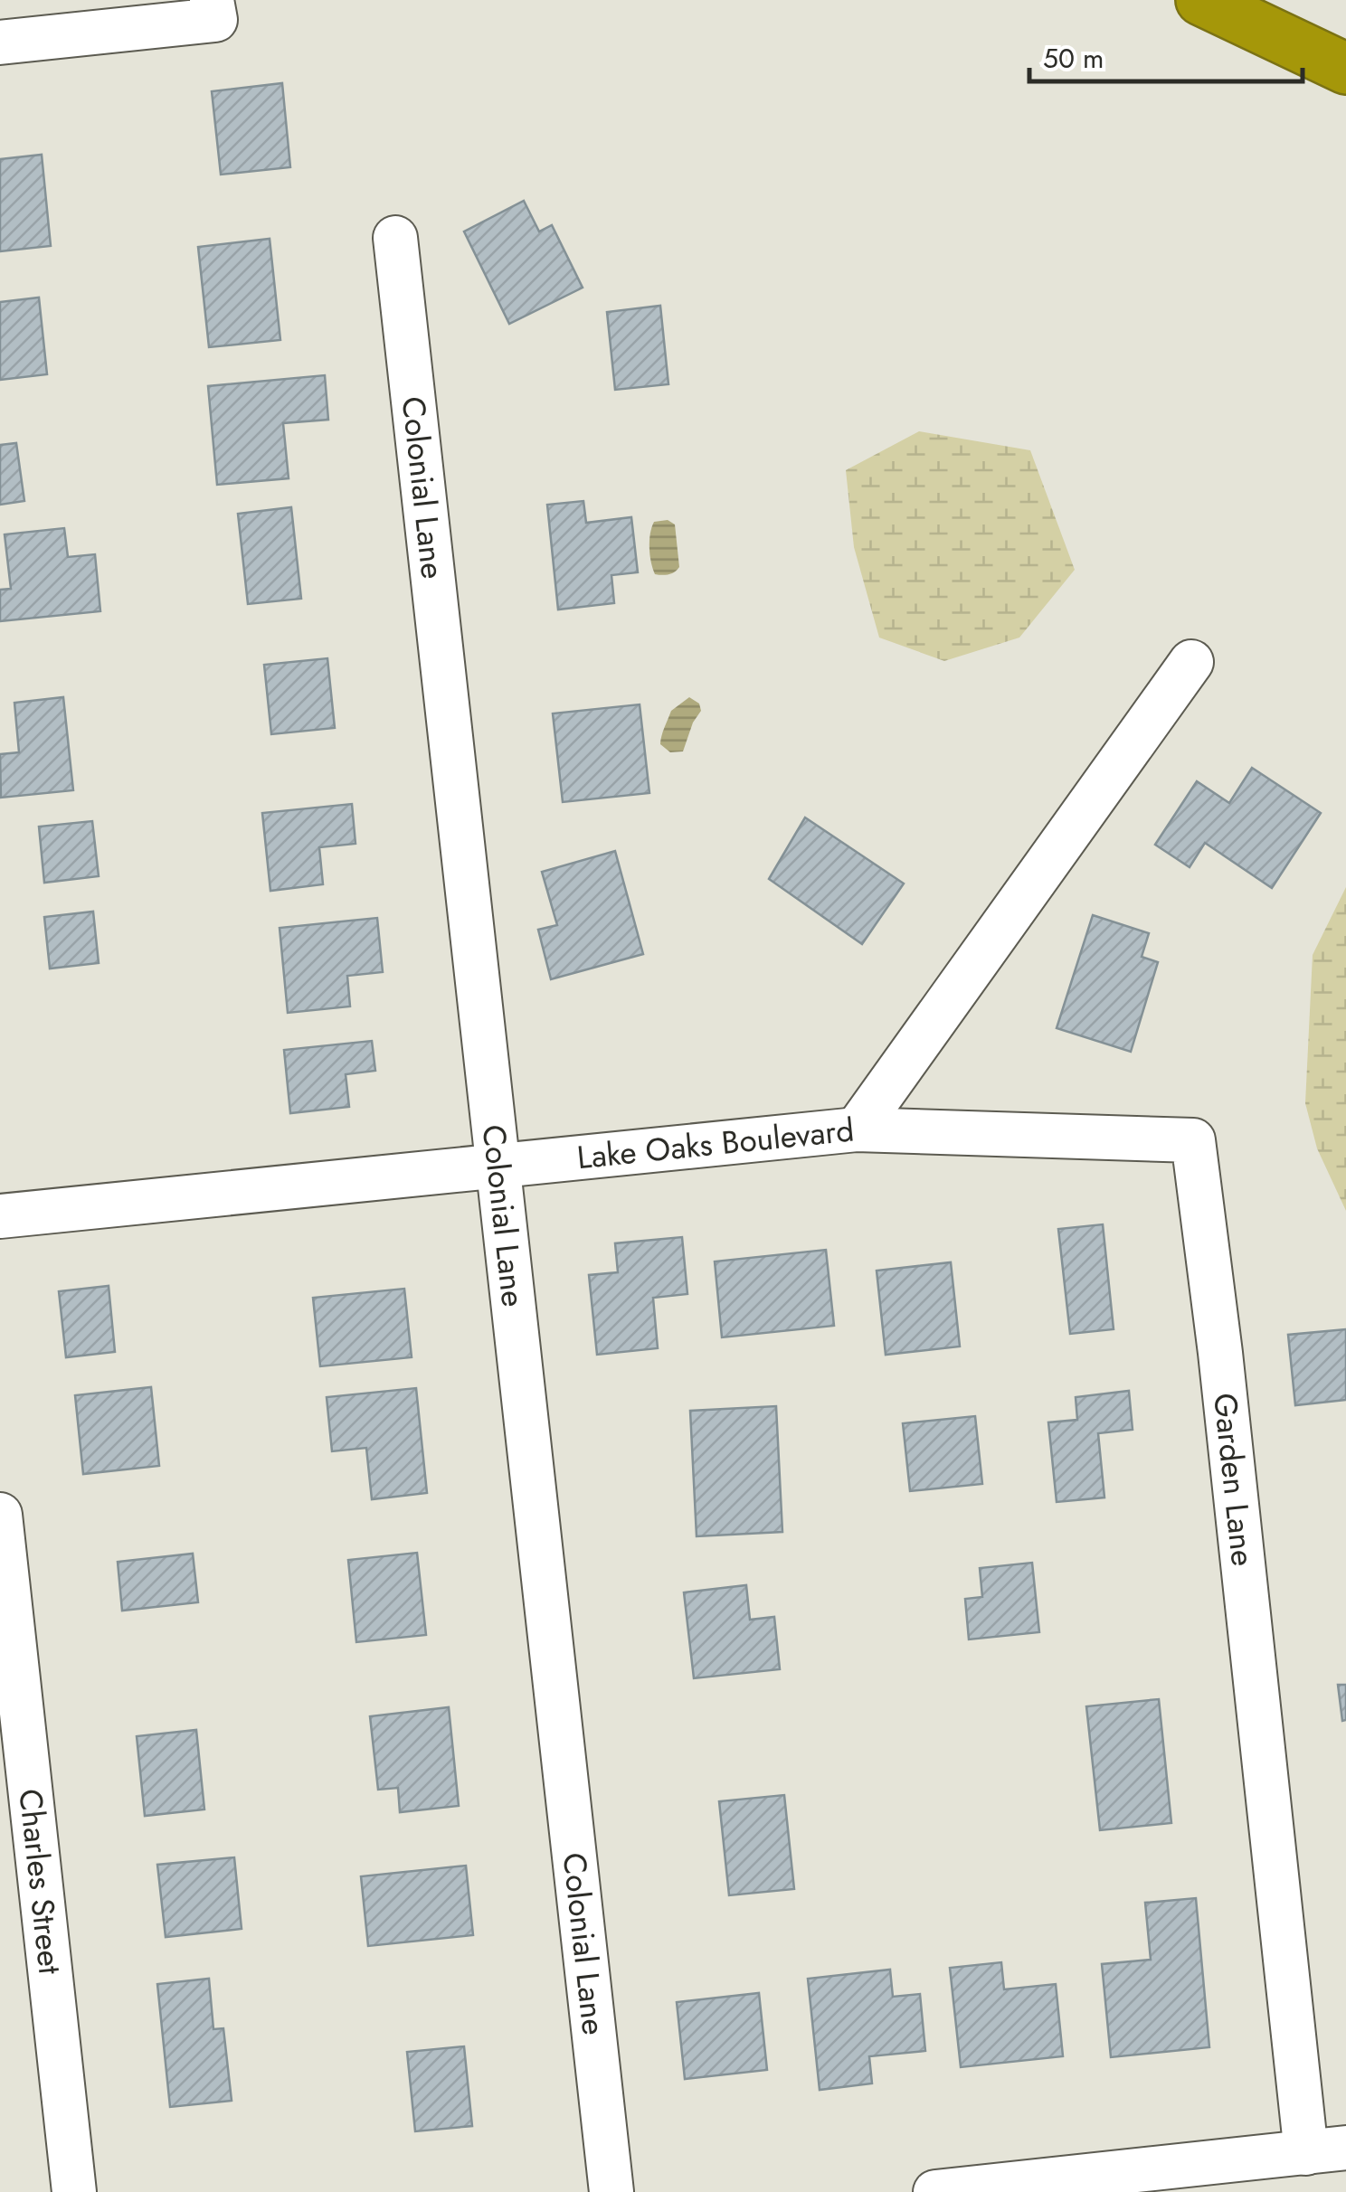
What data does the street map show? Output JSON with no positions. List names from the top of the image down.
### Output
{
  "streets": {
    "street": [
      "Colonial Lane",
      "Lake Oaks Boulevard",
      "Garden Lane",
      "Charles Street"
    ]
  },
  "crossings": [
    ["Colonial Lane", "Lake Oaks Boulevard"],
    ["Lake Oaks Boulevard", "Garden Lane"]
  ],
  "scale_bar": "50 m"
}
